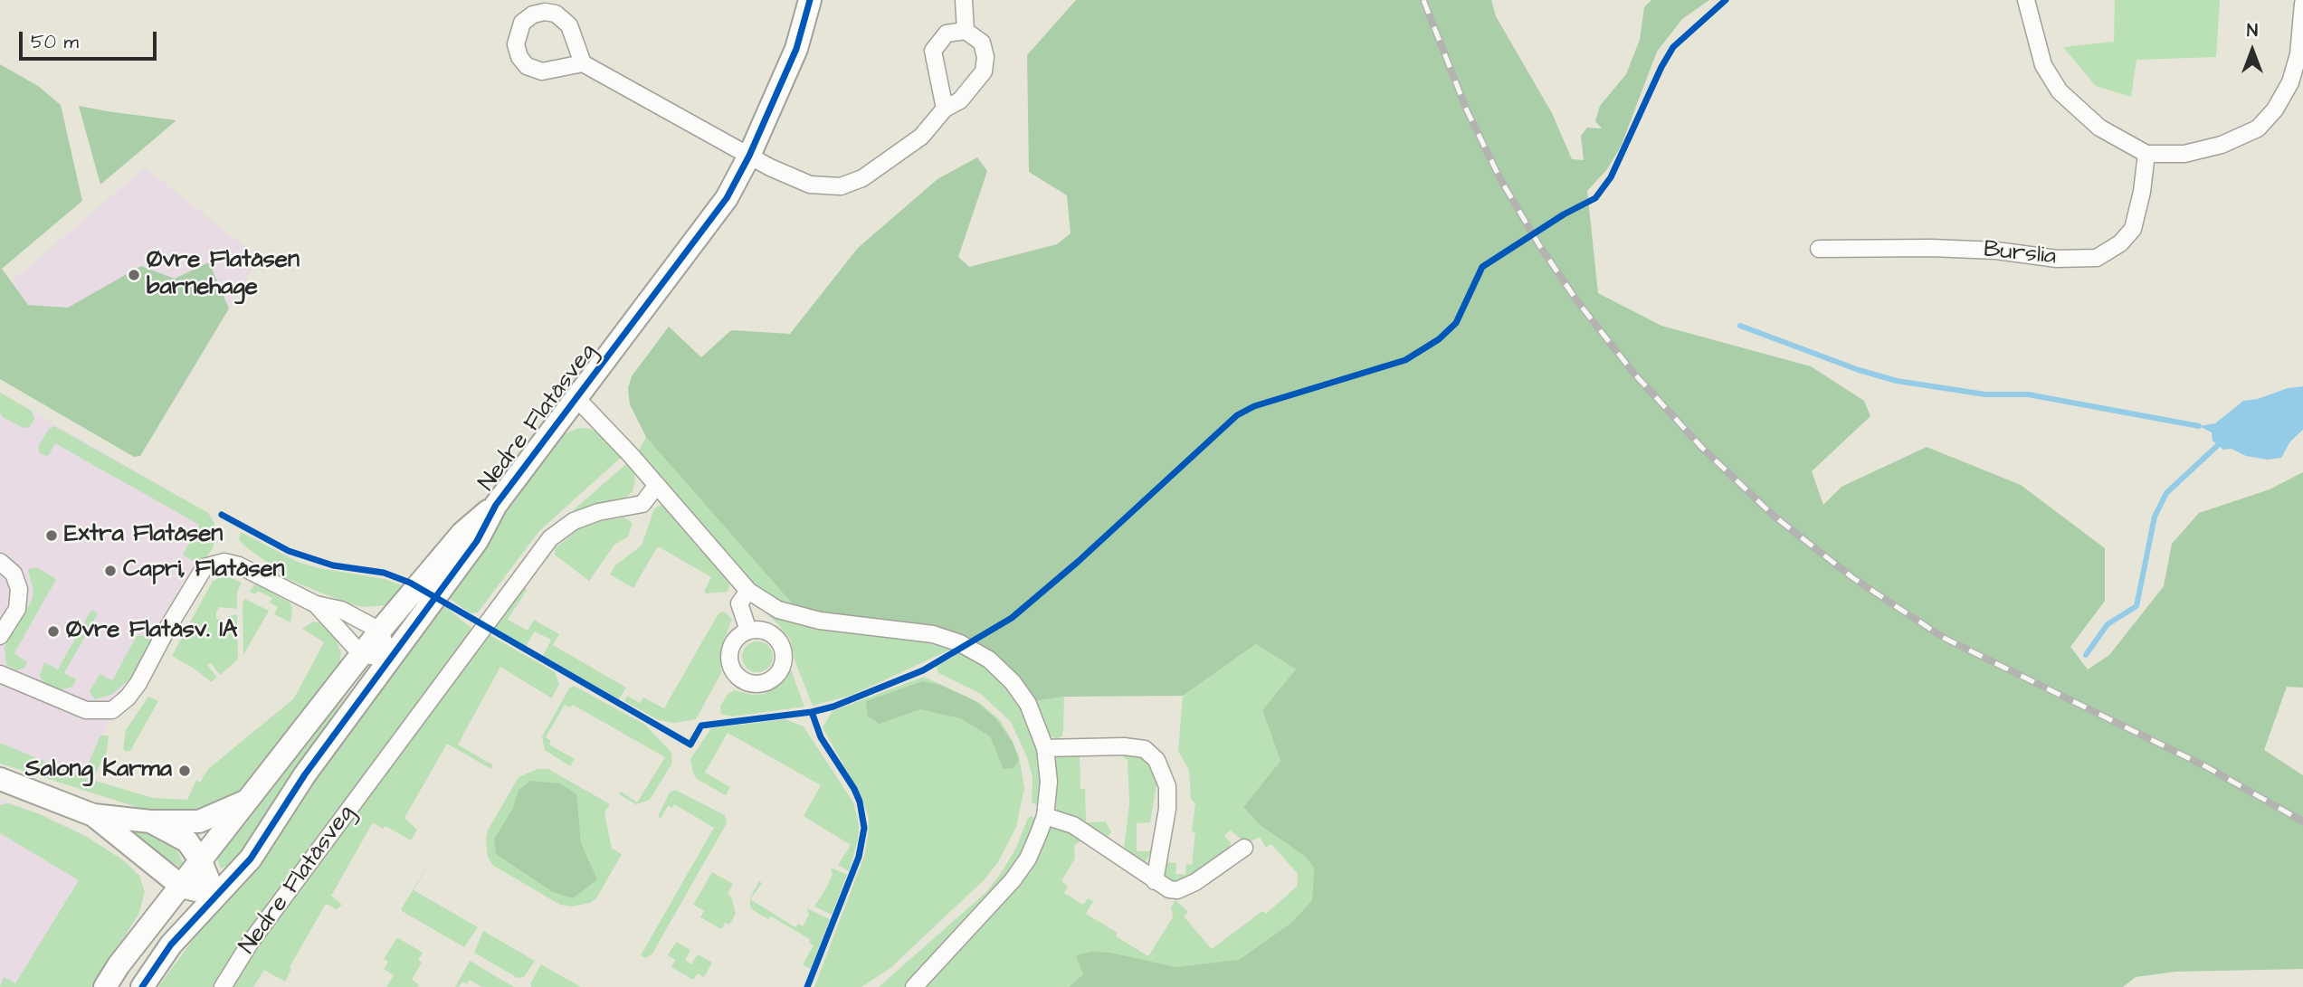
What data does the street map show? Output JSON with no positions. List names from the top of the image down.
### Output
{
  "streets": {
    "street": ["Burslia", "Nedre Flatåsveg"]
  },
  "places": [
    "Øvre Flatåsen barnehage",
    "Extra Flatåsen",
    "Capri, Flatåsen",
    "Øvre Flatåsv. 1A",
    "Salong Karma"
  ],
  "scale_bar": "50 m",
  "north": "top"
}
